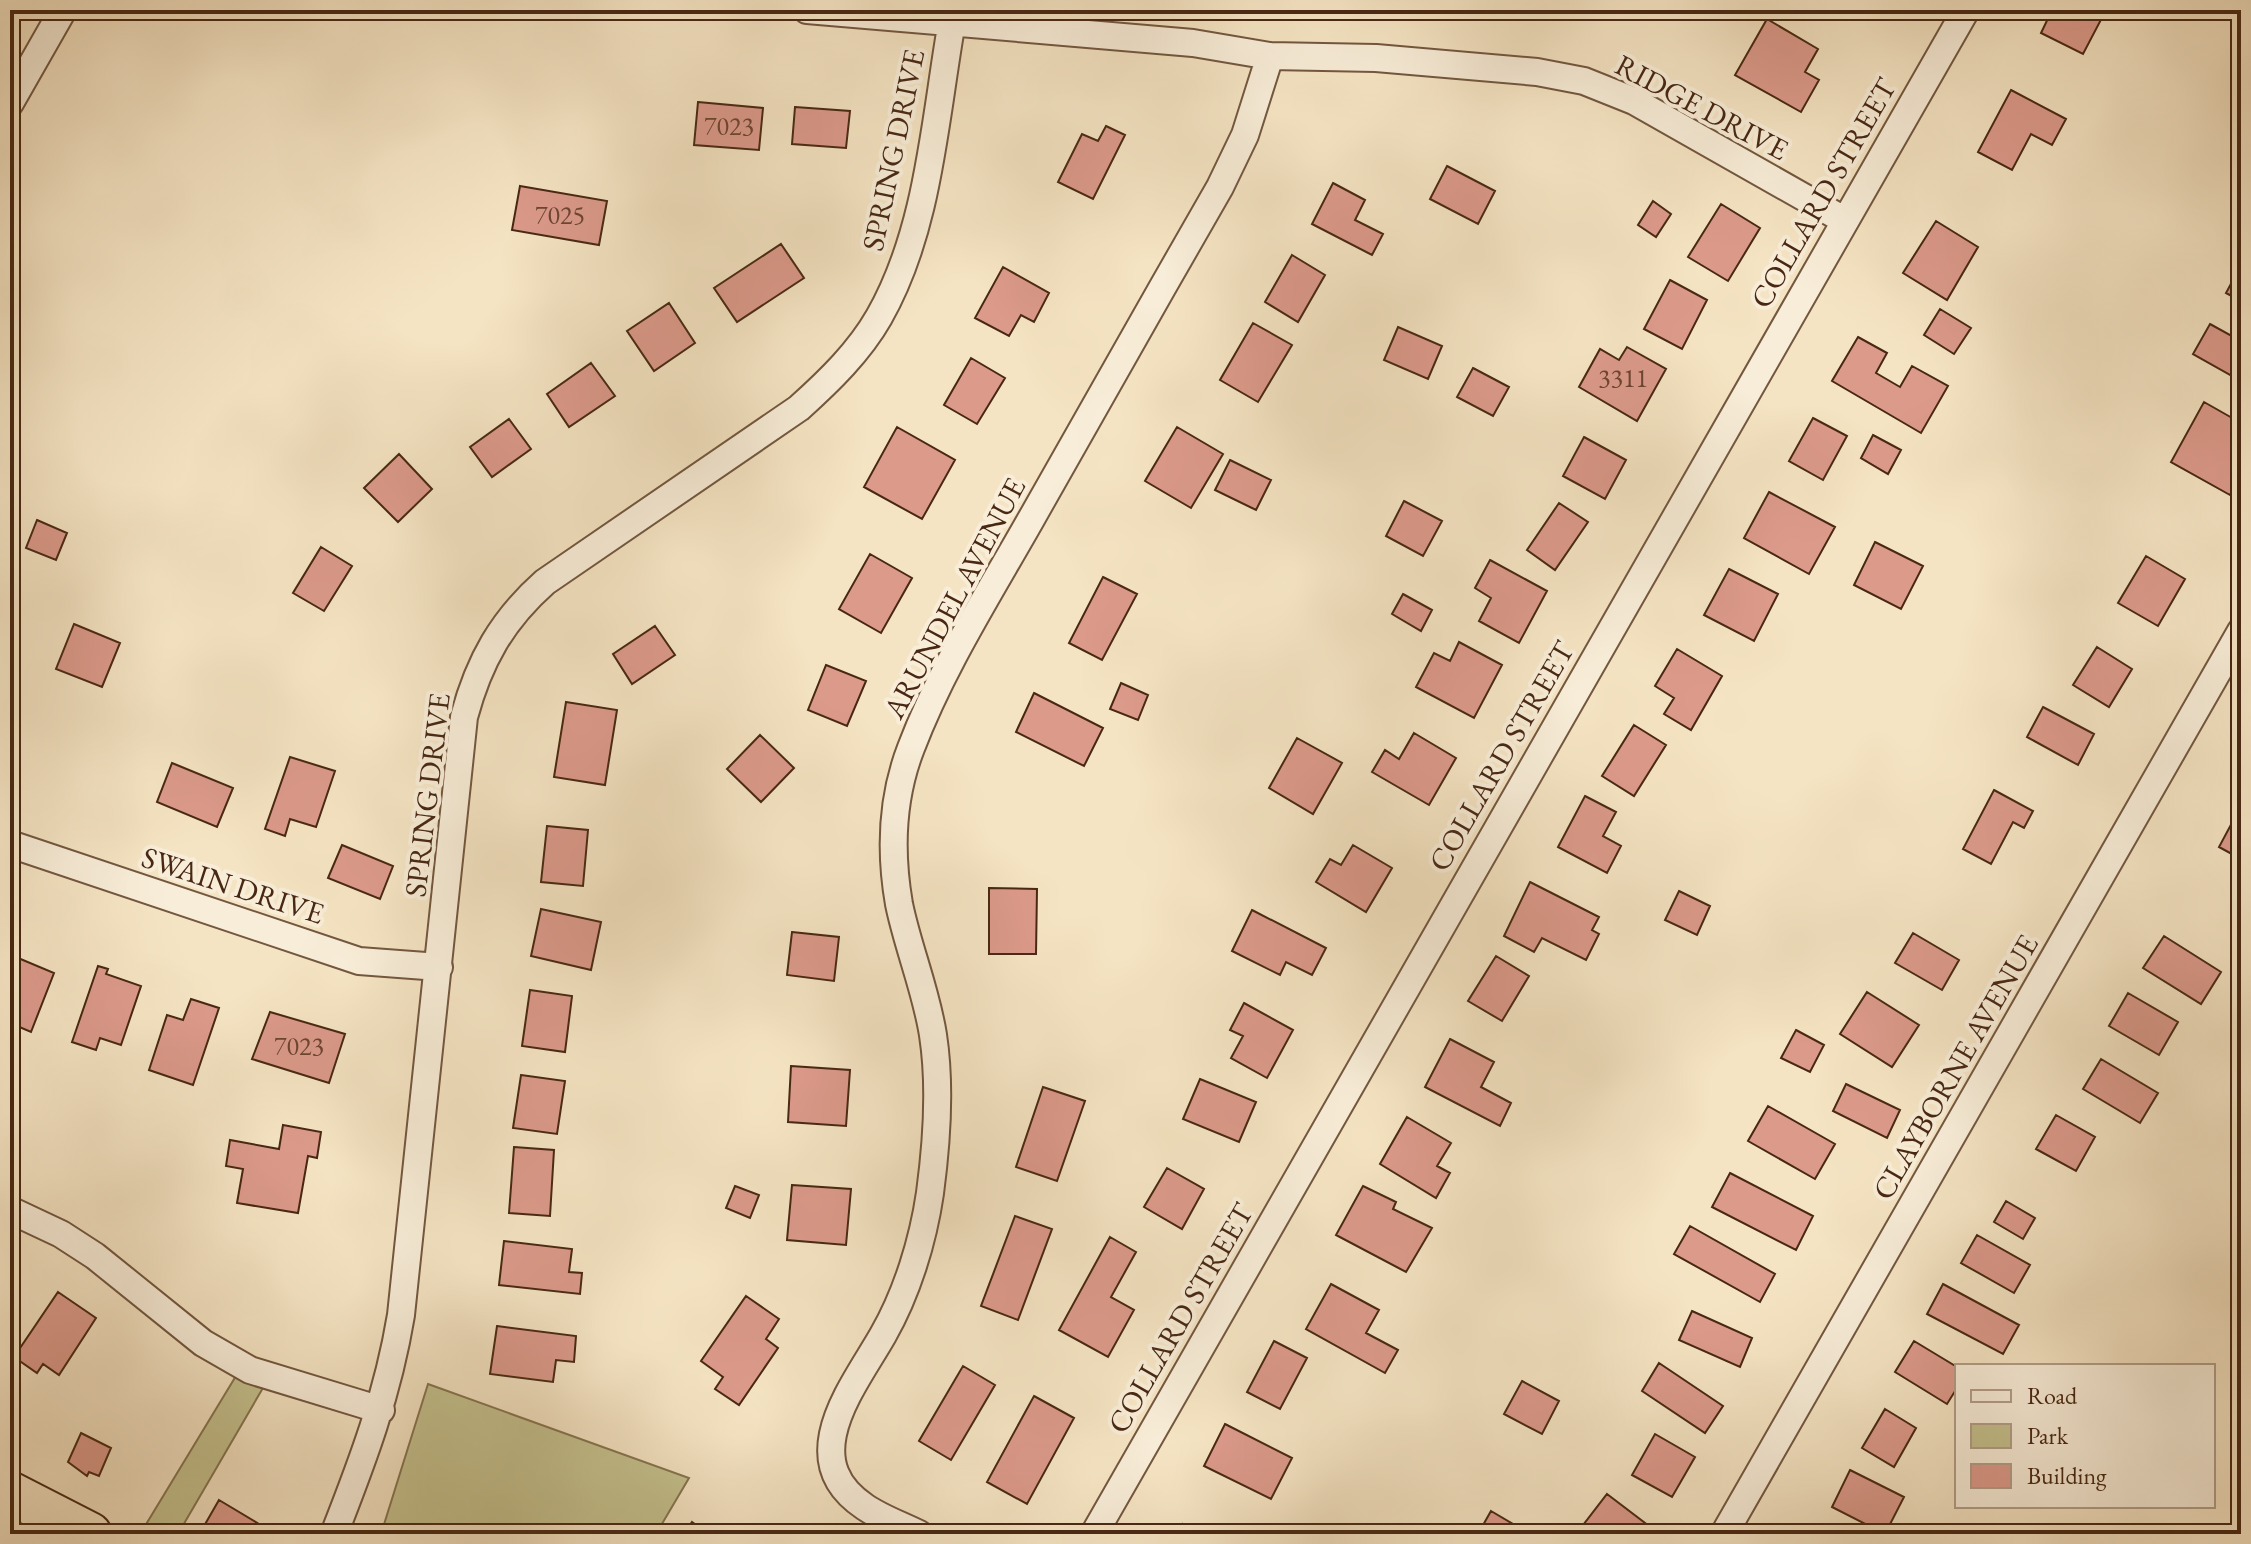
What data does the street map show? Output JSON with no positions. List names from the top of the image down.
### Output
{
  "streets": {
    "street": [
      "RIDGE DRIVE",
      "SPRING DRIVE",
      "COLLARD STREET",
      "ARUNDEL AVENUE",
      "SWAIN DRIVE",
      "CLAYBORNE AVENUE"
    ]
  },
  "crossings": [
    ["RIDGE DRIVE", "SPRING DRIVE"],
    ["RIDGE DRIVE", "COLLARD STREET"],
    ["RIDGE DRIVE", "ARUNDEL AVENUE"],
    ["SPRING DRIVE", "SWAIN DRIVE"]
  ],
  "house_numbers": [
    "7023",
    "7025",
    "3311",
    "7023"
  ],
  "legend": ["Road", "Park", "Building"]
}
